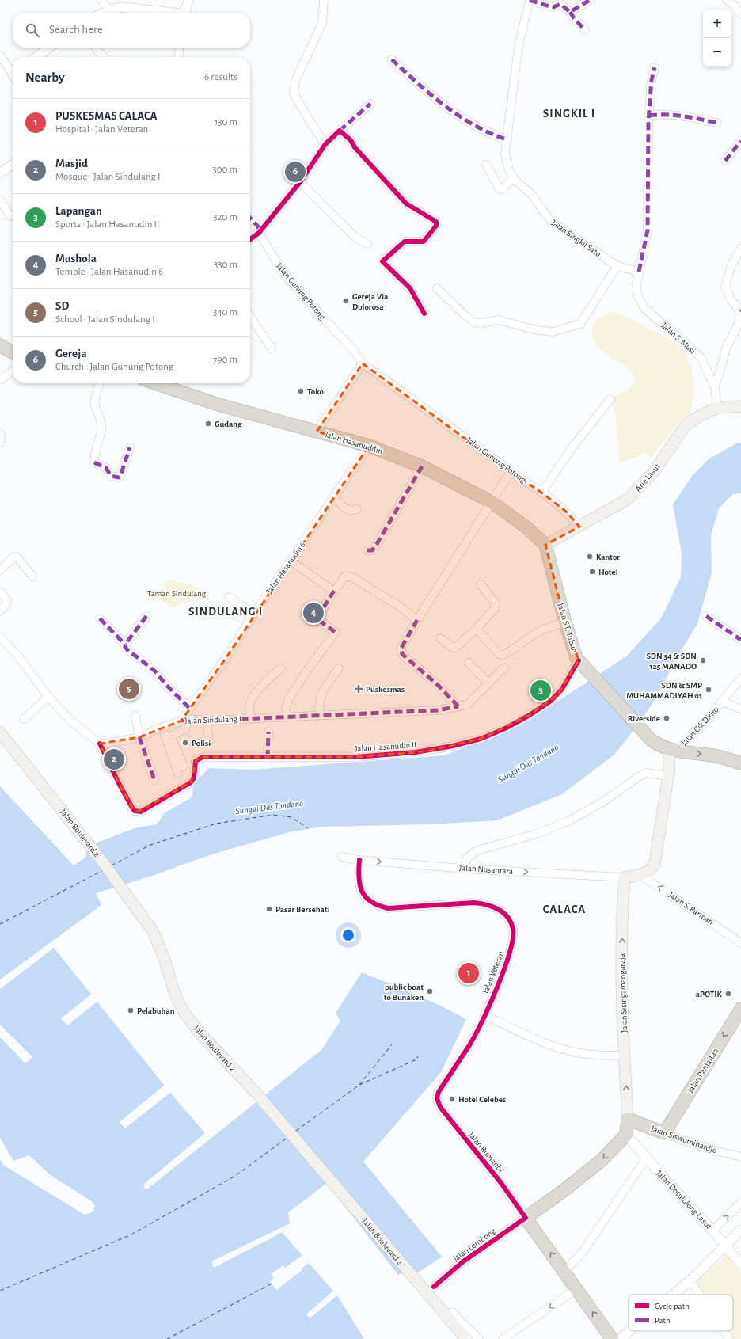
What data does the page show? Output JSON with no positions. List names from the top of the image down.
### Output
{
  "streets": {
    "highway": [
      "Jalan Hasanuddin",
      "Jalan S.T. Tubun",
      "Jalan Sisingamangaraja",
      "Jalan Panjaitan",
      "Jalan Siswomihardjo",
      "Jalan Rumanbi",
      "Jalan Lembong"
    ],
    "main road": ["Arie Lasut", "Jalan Boulevard 2"],
    "street": [
      "Jalan Singkil Satu",
      "Jalan Gunung Potong",
      "Jalan S. Musi",
      "Jalan Hasanudin 6",
      "Jalan Sindulang I",
      "Jalan Cik Ditiro",
      "Jalan Hasanudin II",
      "Jalan Nusantara",
      "Jalan S. Parman",
      "Jalan Veteran",
      "Jalan Dotulolong Lasut"
    ]
  },
  "crossings": [
    ["Jalan Singkil Satu", "Jalan S. Musi"],
    ["Jalan Gunung Potong", "Arie Lasut"],
    ["Jalan S. Musi", "Arie Lasut"],
    ["Jalan Hasanuddin", "Arie Lasut"],
    ["Jalan Hasanuddin", "Jalan Hasanudin 6"],
    ["Jalan Hasanuddin", "Jalan S.T. Tubun"],
    ["Arie Lasut", "Jalan S.T. Tubun"],
    ["Jalan Hasanudin 6", "Jalan Sindulang I"],
    ["Jalan S.T. Tubun", "Jalan Cik Ditiro"],
    ["Jalan S.T. Tubun", "Jalan Hasanudin II"],
    ["Jalan Sindulang I", "Jalan Hasanudin II"],
    ["Jalan Nusantara", "Jalan Veteran"],
    ["Jalan Nusantara", "Jalan Sisingamangaraja"],
    ["Jalan Veteran", "Jalan Rumanbi"],
    ["Jalan Sisingamangaraja", "Jalan Siswomihardjo"],
    ["Jalan Sisingamangaraja", "Jalan Dotulolong Lasut"],
    ["Jalan Sisingamangaraja", "Jalan Lembong"],
    ["Jalan Panjaitan", "Jalan Siswomihardjo"],
    ["Jalan Rumanbi", "Jalan Lembong"],
    ["Jalan Dotulolong Lasut", "Jalan Lembong"]
  ],
  "one_way": [
    "Jalan Nusantara",
    "Jalan S. Parman",
    "Jalan Sisingamangaraja",
    "Jalan Panjaitan",
    "Jalan Rumanbi",
    "Jalan Lembong"
  ],
  "districts": ["SINGKIL I", "SINDULANG I", "CALACA"],
  "water": ["Sungai Das Tondano"],
  "parks": ["Taman Sindulang"],
  "places": {
    "other": [
      "Gereja Via Dolorosa",
      "Toko",
      "Gudang",
      "Kantor",
      "Hotel",
      "SDN 34 & SDN 125 MANADO",
      "SDN & SMP MUHAMMADIYAH 01",
      "Riverside",
      "Polisi",
      "Pasar Bersehati",
      "public boat to Bunaken",
      "aPOTIK",
      "Pelabuhan",
      "Hotel Celebes"
    ],
    "health": ["Puskesmas"]
  },
  "legend": ["Cycle path", "Path"],
  "page": {
    "map_buttons": ["+", "−"],
    "search": "Search here",
    "heading": ["Nearby", "6 results"],
    "list": [
      {
        "mark": "1",
        "name": "PUSKESMAS CALACA",
        "note": "Hospital · Jalan Veteran",
        "value": "130 m"
      },
      {
        "mark": "2",
        "name": "Masjid",
        "note": "Mosque · Jalan Sindulang I",
        "value": "300 m"
      },
      {
        "mark": "3",
        "name": "Lapangan",
        "note": "Sports · Jalan Hasanudin II",
        "value": "320 m"
      },
      {
        "mark": "4",
        "name": "Mushola",
        "note": "Temple · Jalan Hasanudin 6",
        "value": "330 m"
      },
      {
        "mark": "5",
        "name": "SD",
        "note": "School · Jalan Sindulang I",
        "value": "340 m"
      },
      {
        "mark": "6",
        "name": "Gereja",
        "note": "Church · Jalan Gunung Potong",
        "value": "790 m"
      }
    ],
    "pins": [
      "6",
      "4",
      "5",
      "3",
      "2",
      "1"
    ]
  }
}
